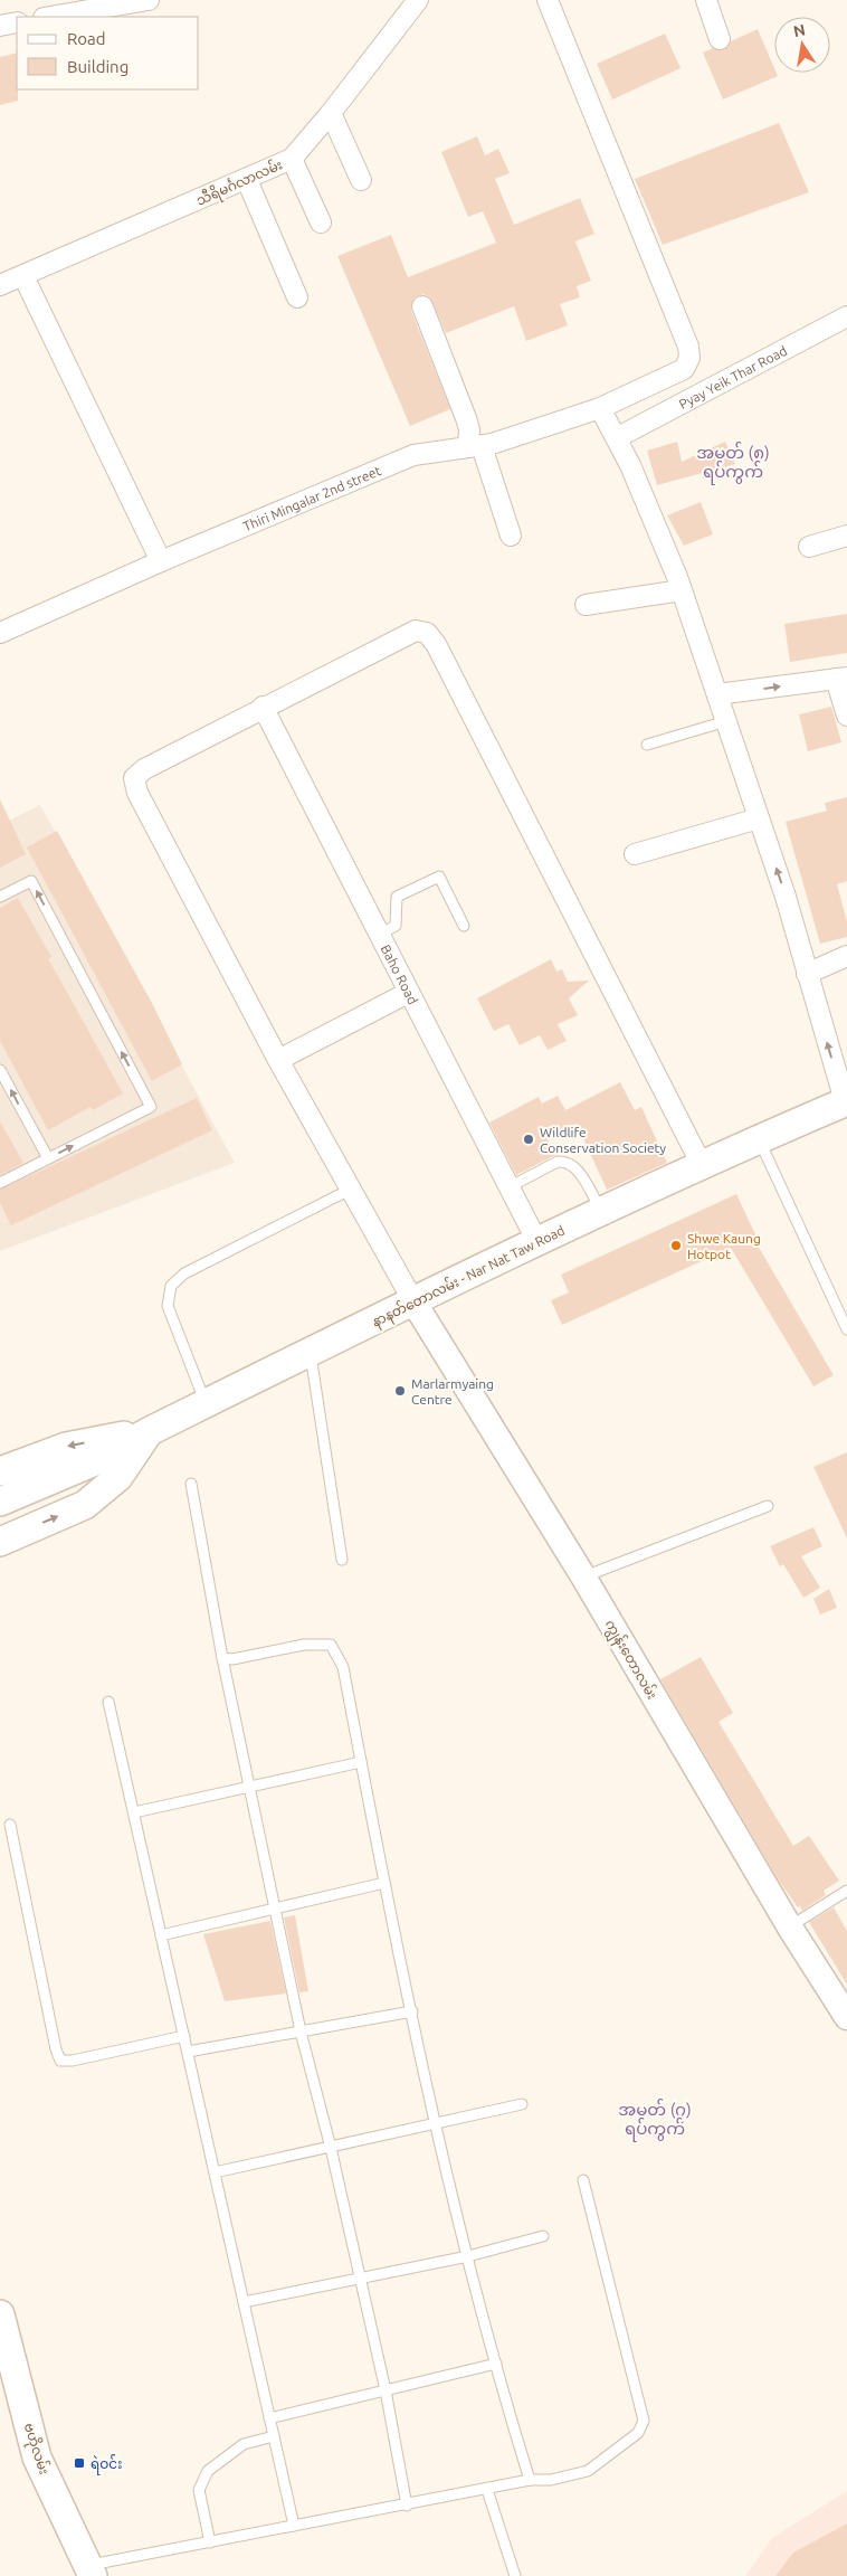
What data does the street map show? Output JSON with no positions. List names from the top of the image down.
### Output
{
  "streets": {
    "main road": ["နာနတ်တောလမ်း - Nar Nat Taw Road", "ဗဟိုလမ်း"],
    "street": [
      "သီရိမင်္ဂလာလမ်း",
      "Pyay Yeik Thar Road",
      "Thiri Mingalar 2nd street",
      "Baho Road",
      "ကျွန်းတောလမ်း"
    ]
  },
  "crossings": [
    ["Baho Road", "နာနတ်တောလမ်း - Nar Nat Taw Road"],
    ["နာနတ်တောလမ်း - Nar Nat Taw Road", "ကျွန်းတောလမ်း"]
  ],
  "districts": ["အမှတ် (၈) ရပ်ကွက်", "အမှတ် (၇) ရပ်ကွက်"],
  "places": {
    "other": ["Wildlife Conservation Society", "Shwe Kaung Hotpot", "Marlarmyaing Centre"],
    "transit": ["ရဲဝင်း"]
  },
  "legend": ["Road", "Building"],
  "north": "top"
}
